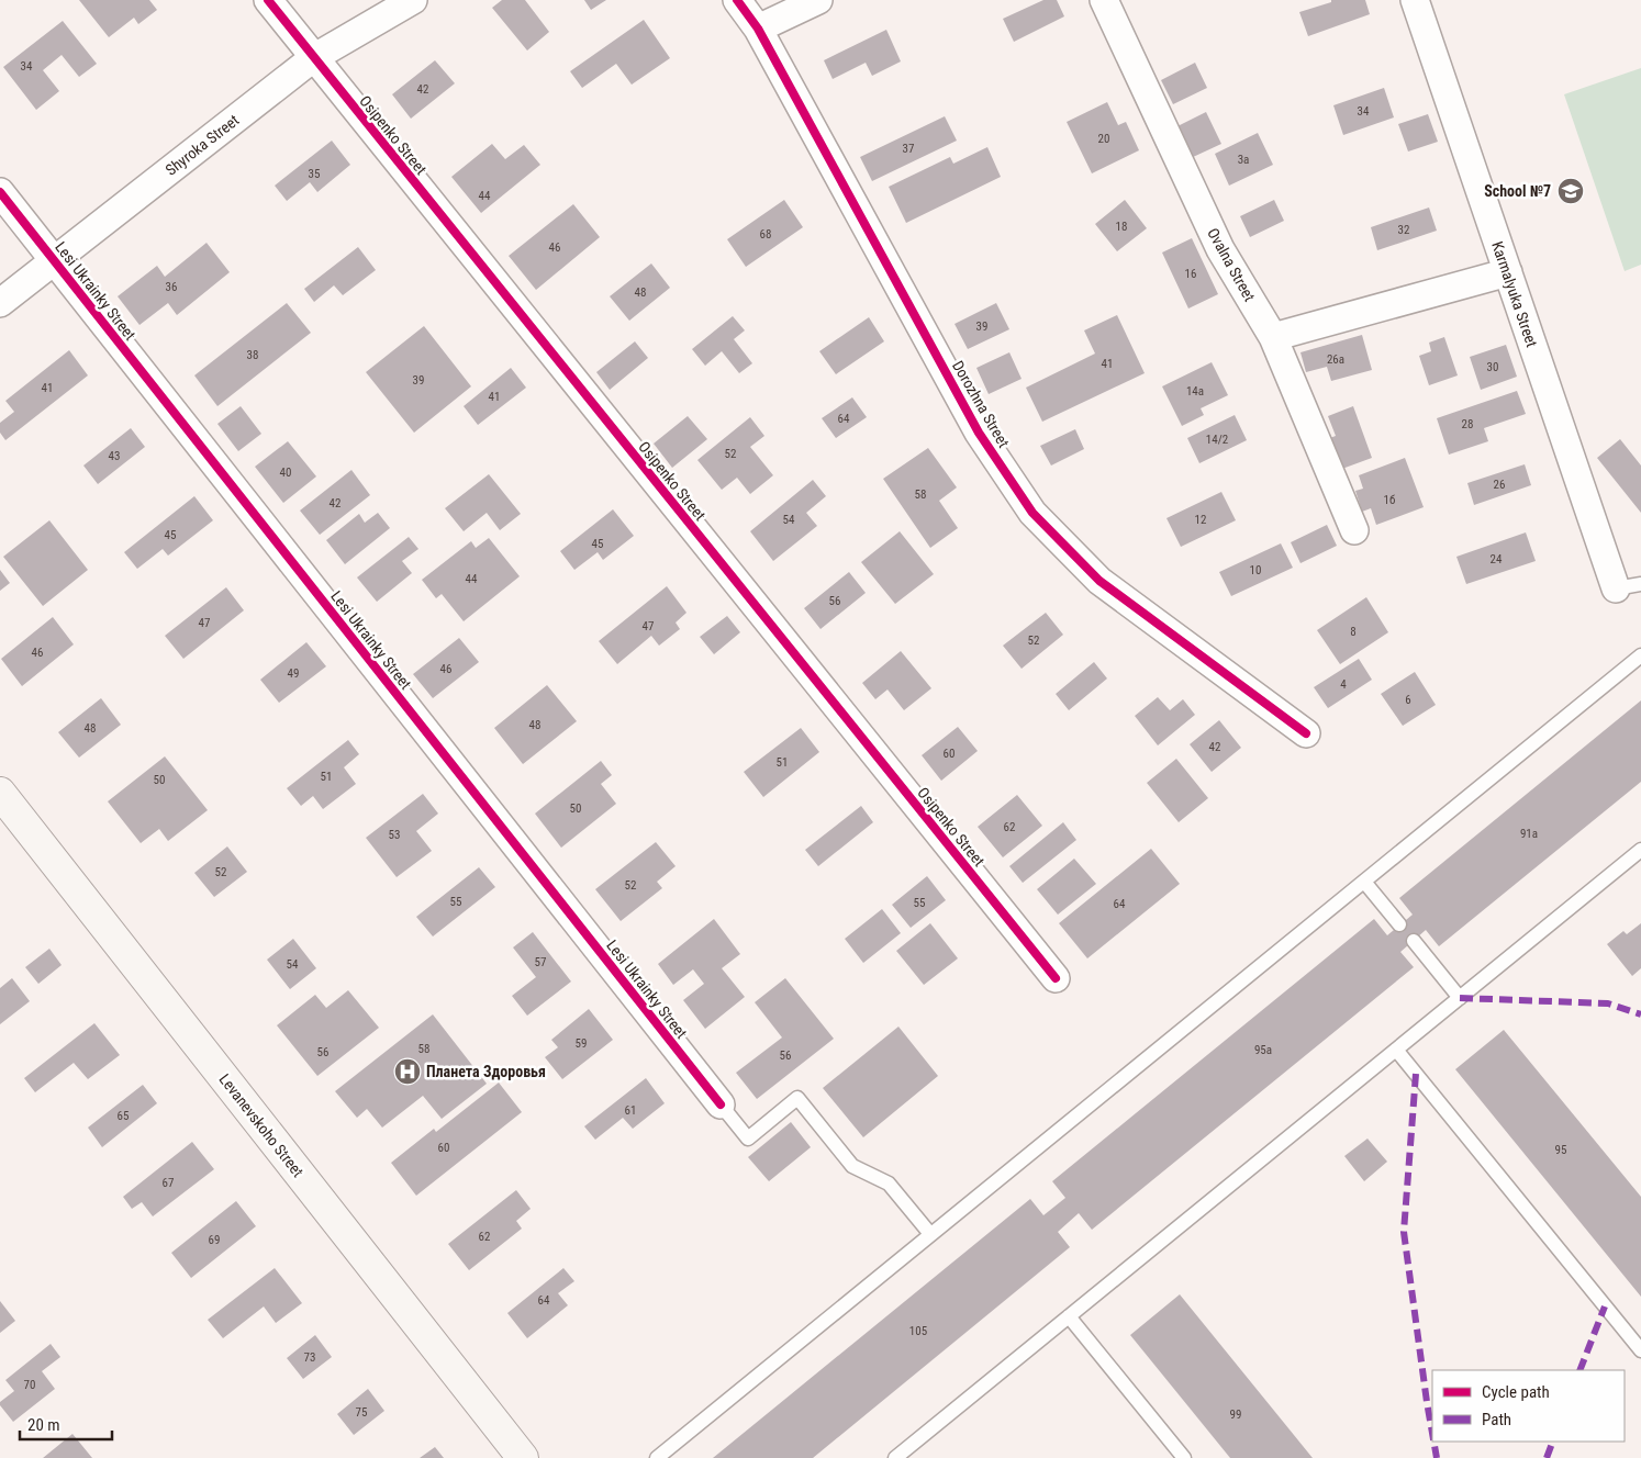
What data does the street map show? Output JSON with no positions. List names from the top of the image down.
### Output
{
  "streets": {
    "street": [
      "Osipenko Street",
      "Shyroka Street",
      "Ovalna Street",
      "Lesi Ukrainky Street",
      "Karmalyuka Street",
      "Dorozhna Street",
      "Levanevskoho Street"
    ]
  },
  "crossings": [
    ["Osipenko Street", "Shyroka Street"],
    ["Shyroka Street", "Lesi Ukrainky Street"]
  ],
  "places": {
    "school or university": ["School №7"],
    "hospital": ["Планета Здоровья"]
  },
  "house_numbers": [
    "34",
    "42",
    "34",
    "20",
    "37",
    "3а",
    "35",
    "44",
    "18",
    "32",
    "68",
    "46",
    "16",
    "36",
    "48",
    "39",
    "38",
    "26а",
    "41",
    "30",
    "39",
    "41",
    "14а",
    "41",
    "64",
    "28",
    "14/2",
    "52",
    "43",
    "40",
    "26",
    "58",
    "1б",
    "42",
    "54",
    "12",
    "45",
    "45",
    "24",
    "10",
    "44",
    "56",
    "47",
    "47",
    "8",
    "52",
    "46",
    "46",
    "49",
    "4",
    "6",
    "48",
    "48",
    "42",
    "60",
    "51",
    "51",
    "50",
    "50",
    "62",
    "91а",
    "53",
    "52",
    "52",
    "55",
    "55",
    "64",
    "57",
    "54",
    "59",
    "58",
    "95а",
    "56",
    "56",
    "61",
    "65",
    "60",
    "95",
    "67",
    "62",
    "69",
    "64",
    "105",
    "73",
    "70",
    "75",
    "99"
  ],
  "legend": ["Cycle path", "Path"],
  "scale_bar": "20 m"
}
